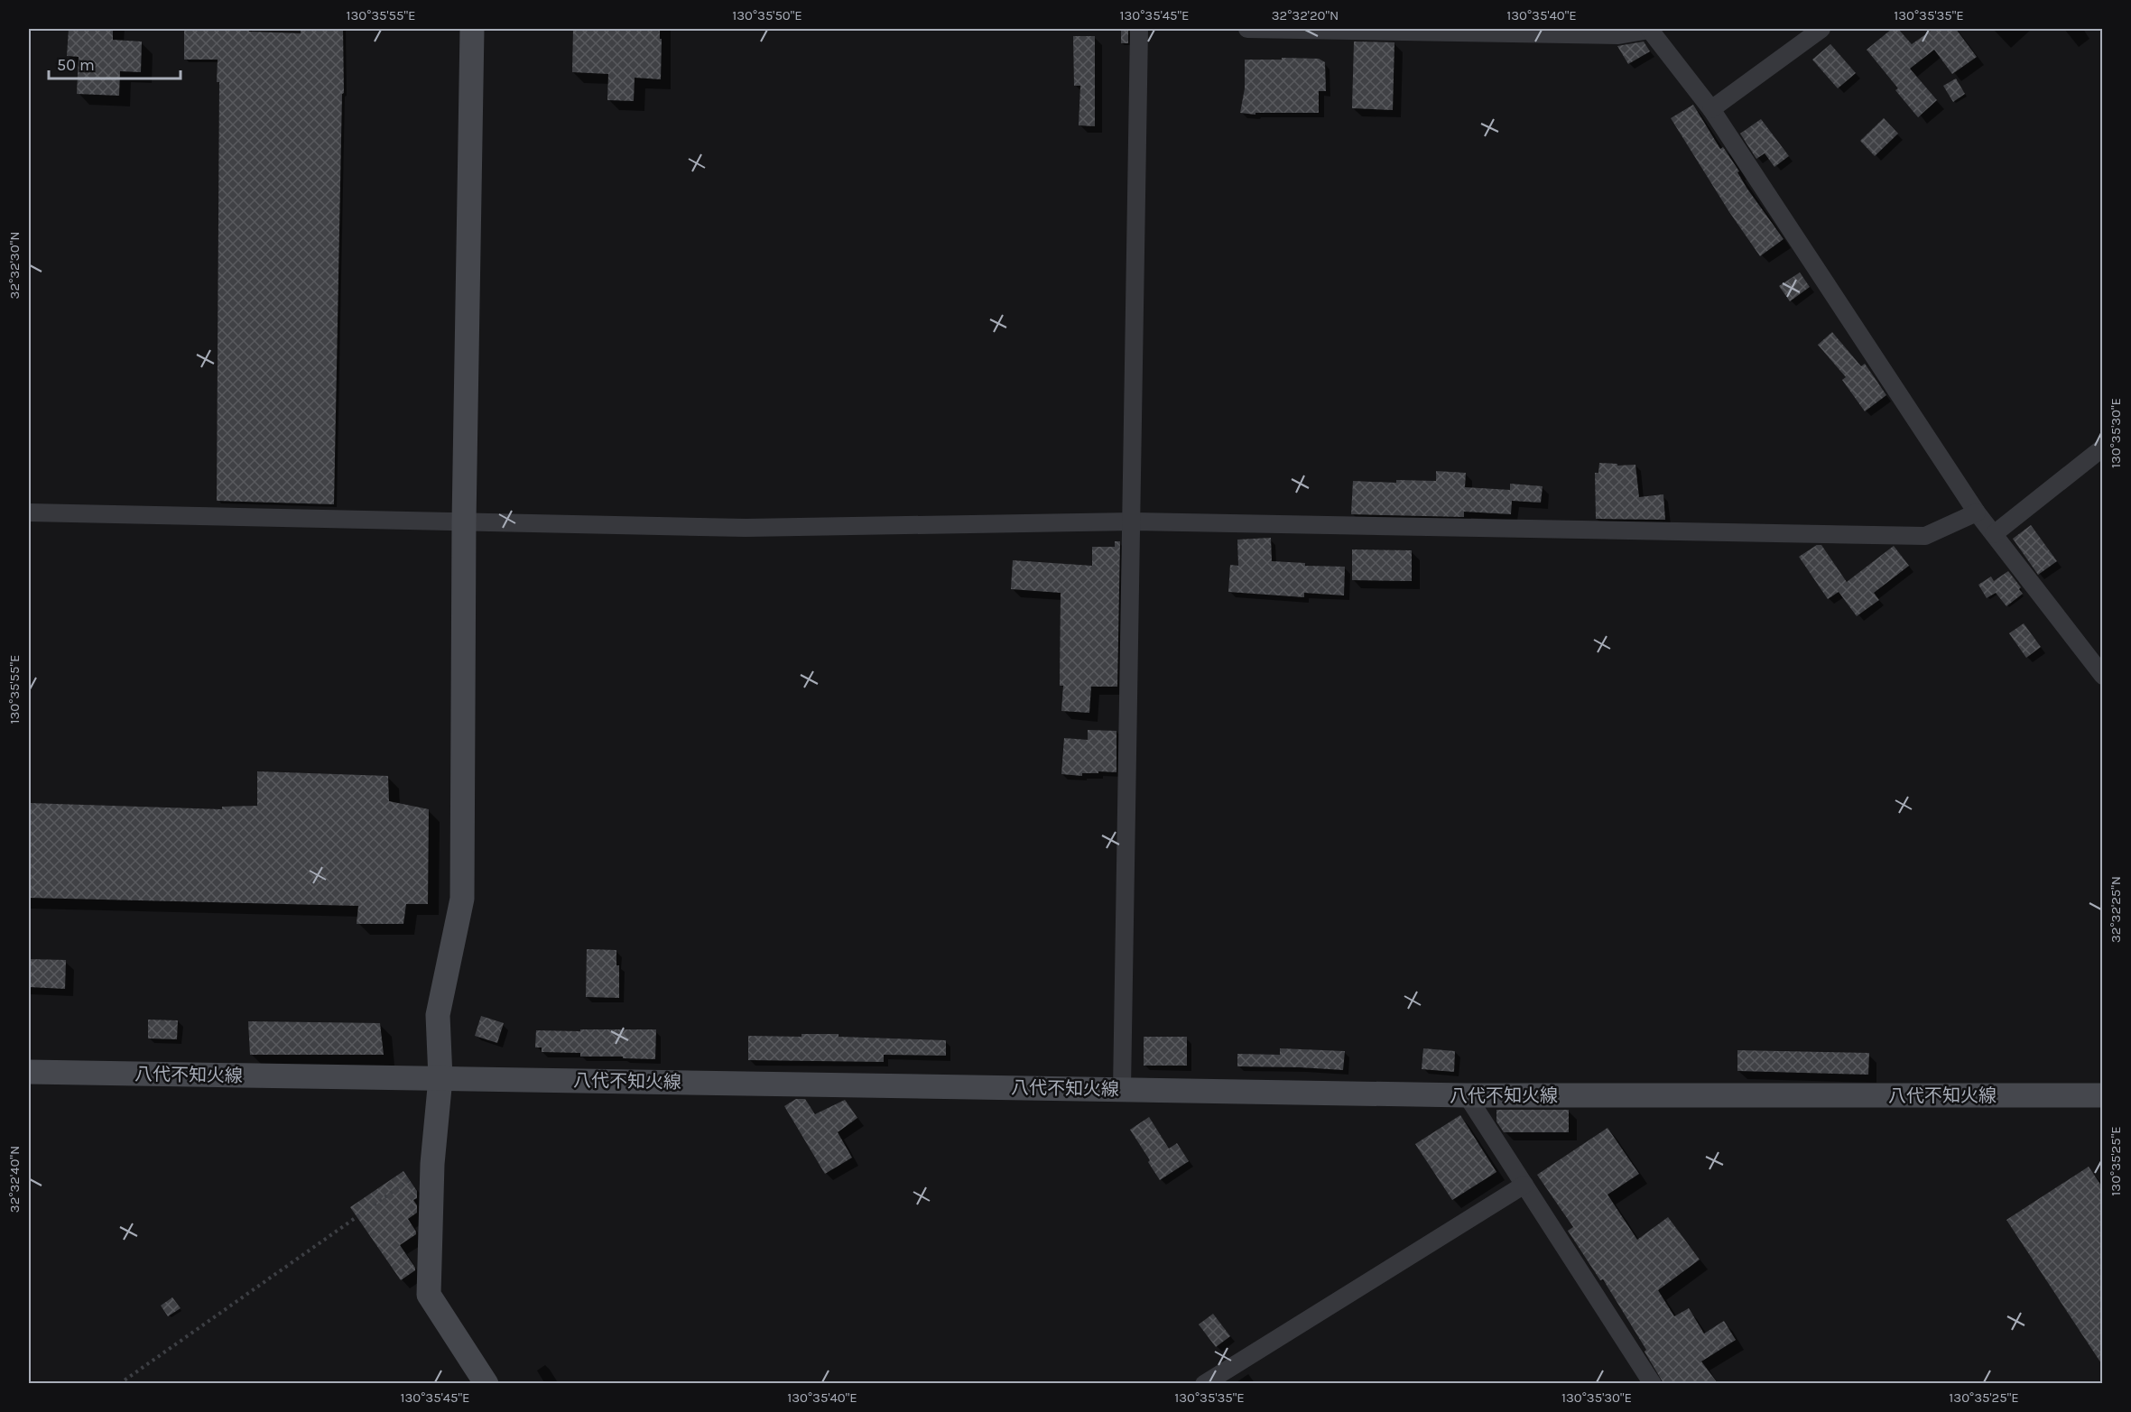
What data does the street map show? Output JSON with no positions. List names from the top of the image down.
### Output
{
  "streets": {
    "main road": ["八代不知火線"]
  },
  "scale_bar": "50 m",
  "coordinates": [
    "130°35'55\"E",
    "130°35'50\"E",
    "130°35'45\"E",
    "32°32'20\"N",
    "130°35'40\"E",
    "130°35'35\"E",
    "32°32'30\"N",
    "130°35'30\"E",
    "32°32'25\"N",
    "130°35'25\"E",
    "32°32'40\"N"
  ]
}
